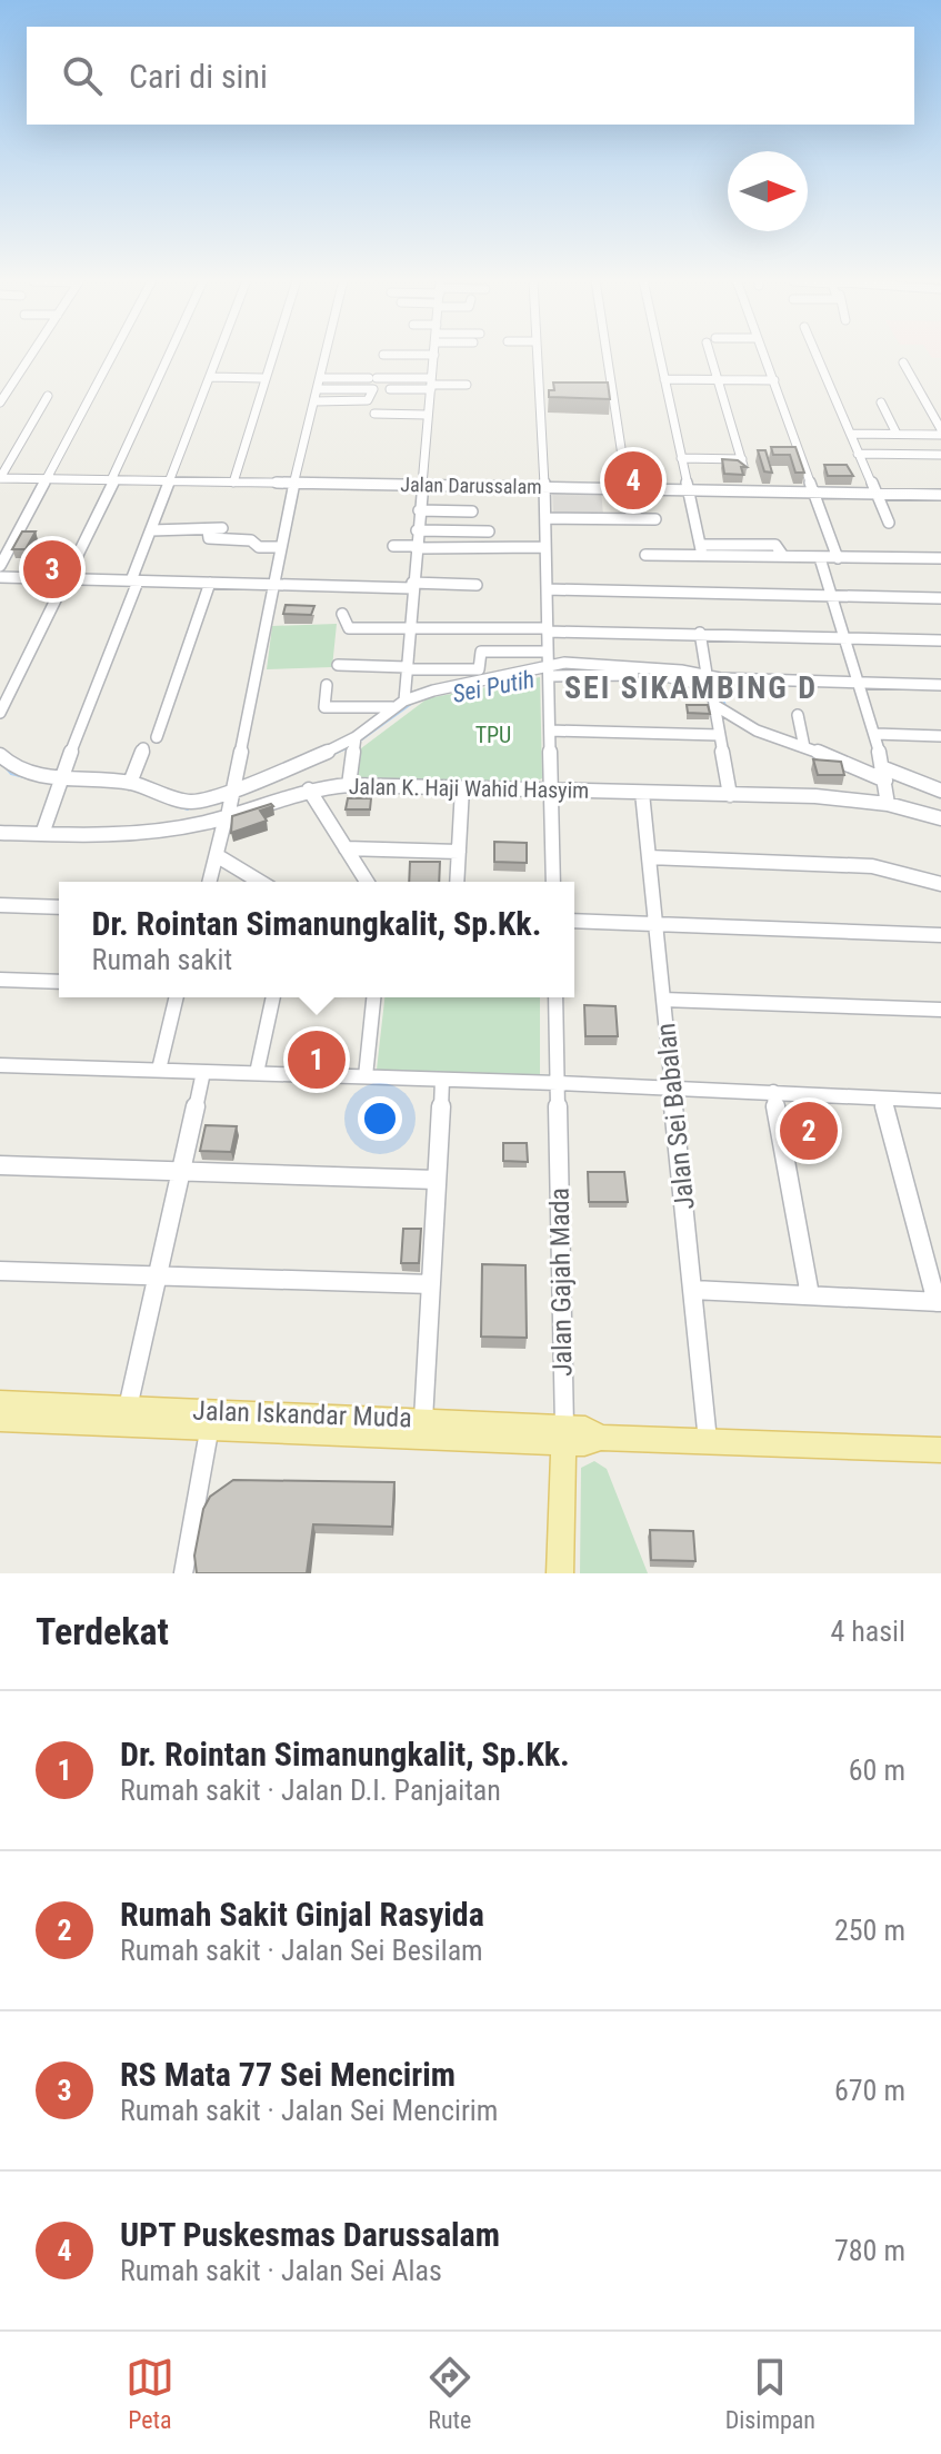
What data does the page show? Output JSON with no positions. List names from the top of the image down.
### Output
{
  "streets": {
    "main road": ["Jalan Gajah Mada", "Jalan Iskandar Muda"],
    "street": ["Jalan Darussalam", "Jalan K. Haji Wahid Hasyim", "Jalan Sei Babalan"]
  },
  "crossings": [
    ["Jalan K. Haji Wahid Hasyim", "Jalan Sei Babalan"],
    ["Jalan Sei Babalan", "Jalan Iskandar Muda"],
    ["Jalan Gajah Mada", "Jalan Iskandar Muda"]
  ],
  "districts": ["SEI SIKAMBING D"],
  "water": ["Sei Putih"],
  "parks": ["TPU"],
  "north": "right",
  "page": {
    "search": "Cari di sini",
    "pins": [
      "4",
      "3",
      "1",
      "2"
    ],
    "popup": ["Dr. Rointan Simanungkalit, Sp.Kk.", "Rumah sakit"],
    "heading": ["Terdekat", "4 hasil"],
    "list": [
      {
        "mark": "1",
        "name": "Dr. Rointan Simanungkalit, Sp.Kk.",
        "note": "Rumah sakit · Jalan D.I. Panjaitan",
        "value": "60 m"
      },
      {
        "mark": "2",
        "name": "Rumah Sakit Ginjal Rasyida",
        "note": "Rumah sakit · Jalan Sei Besilam",
        "value": "250 m"
      },
      {
        "mark": "3",
        "name": "RS Mata 77 Sei Mencirim",
        "note": "Rumah sakit · Jalan Sei Mencirim",
        "value": "670 m"
      },
      {
        "mark": "4",
        "name": "UPT Puskesmas Darussalam",
        "note": "Rumah sakit · Jalan Sei Alas",
        "value": "780 m"
      }
    ],
    "nav": ["Peta", "Rute", "Disimpan"]
  }
}
